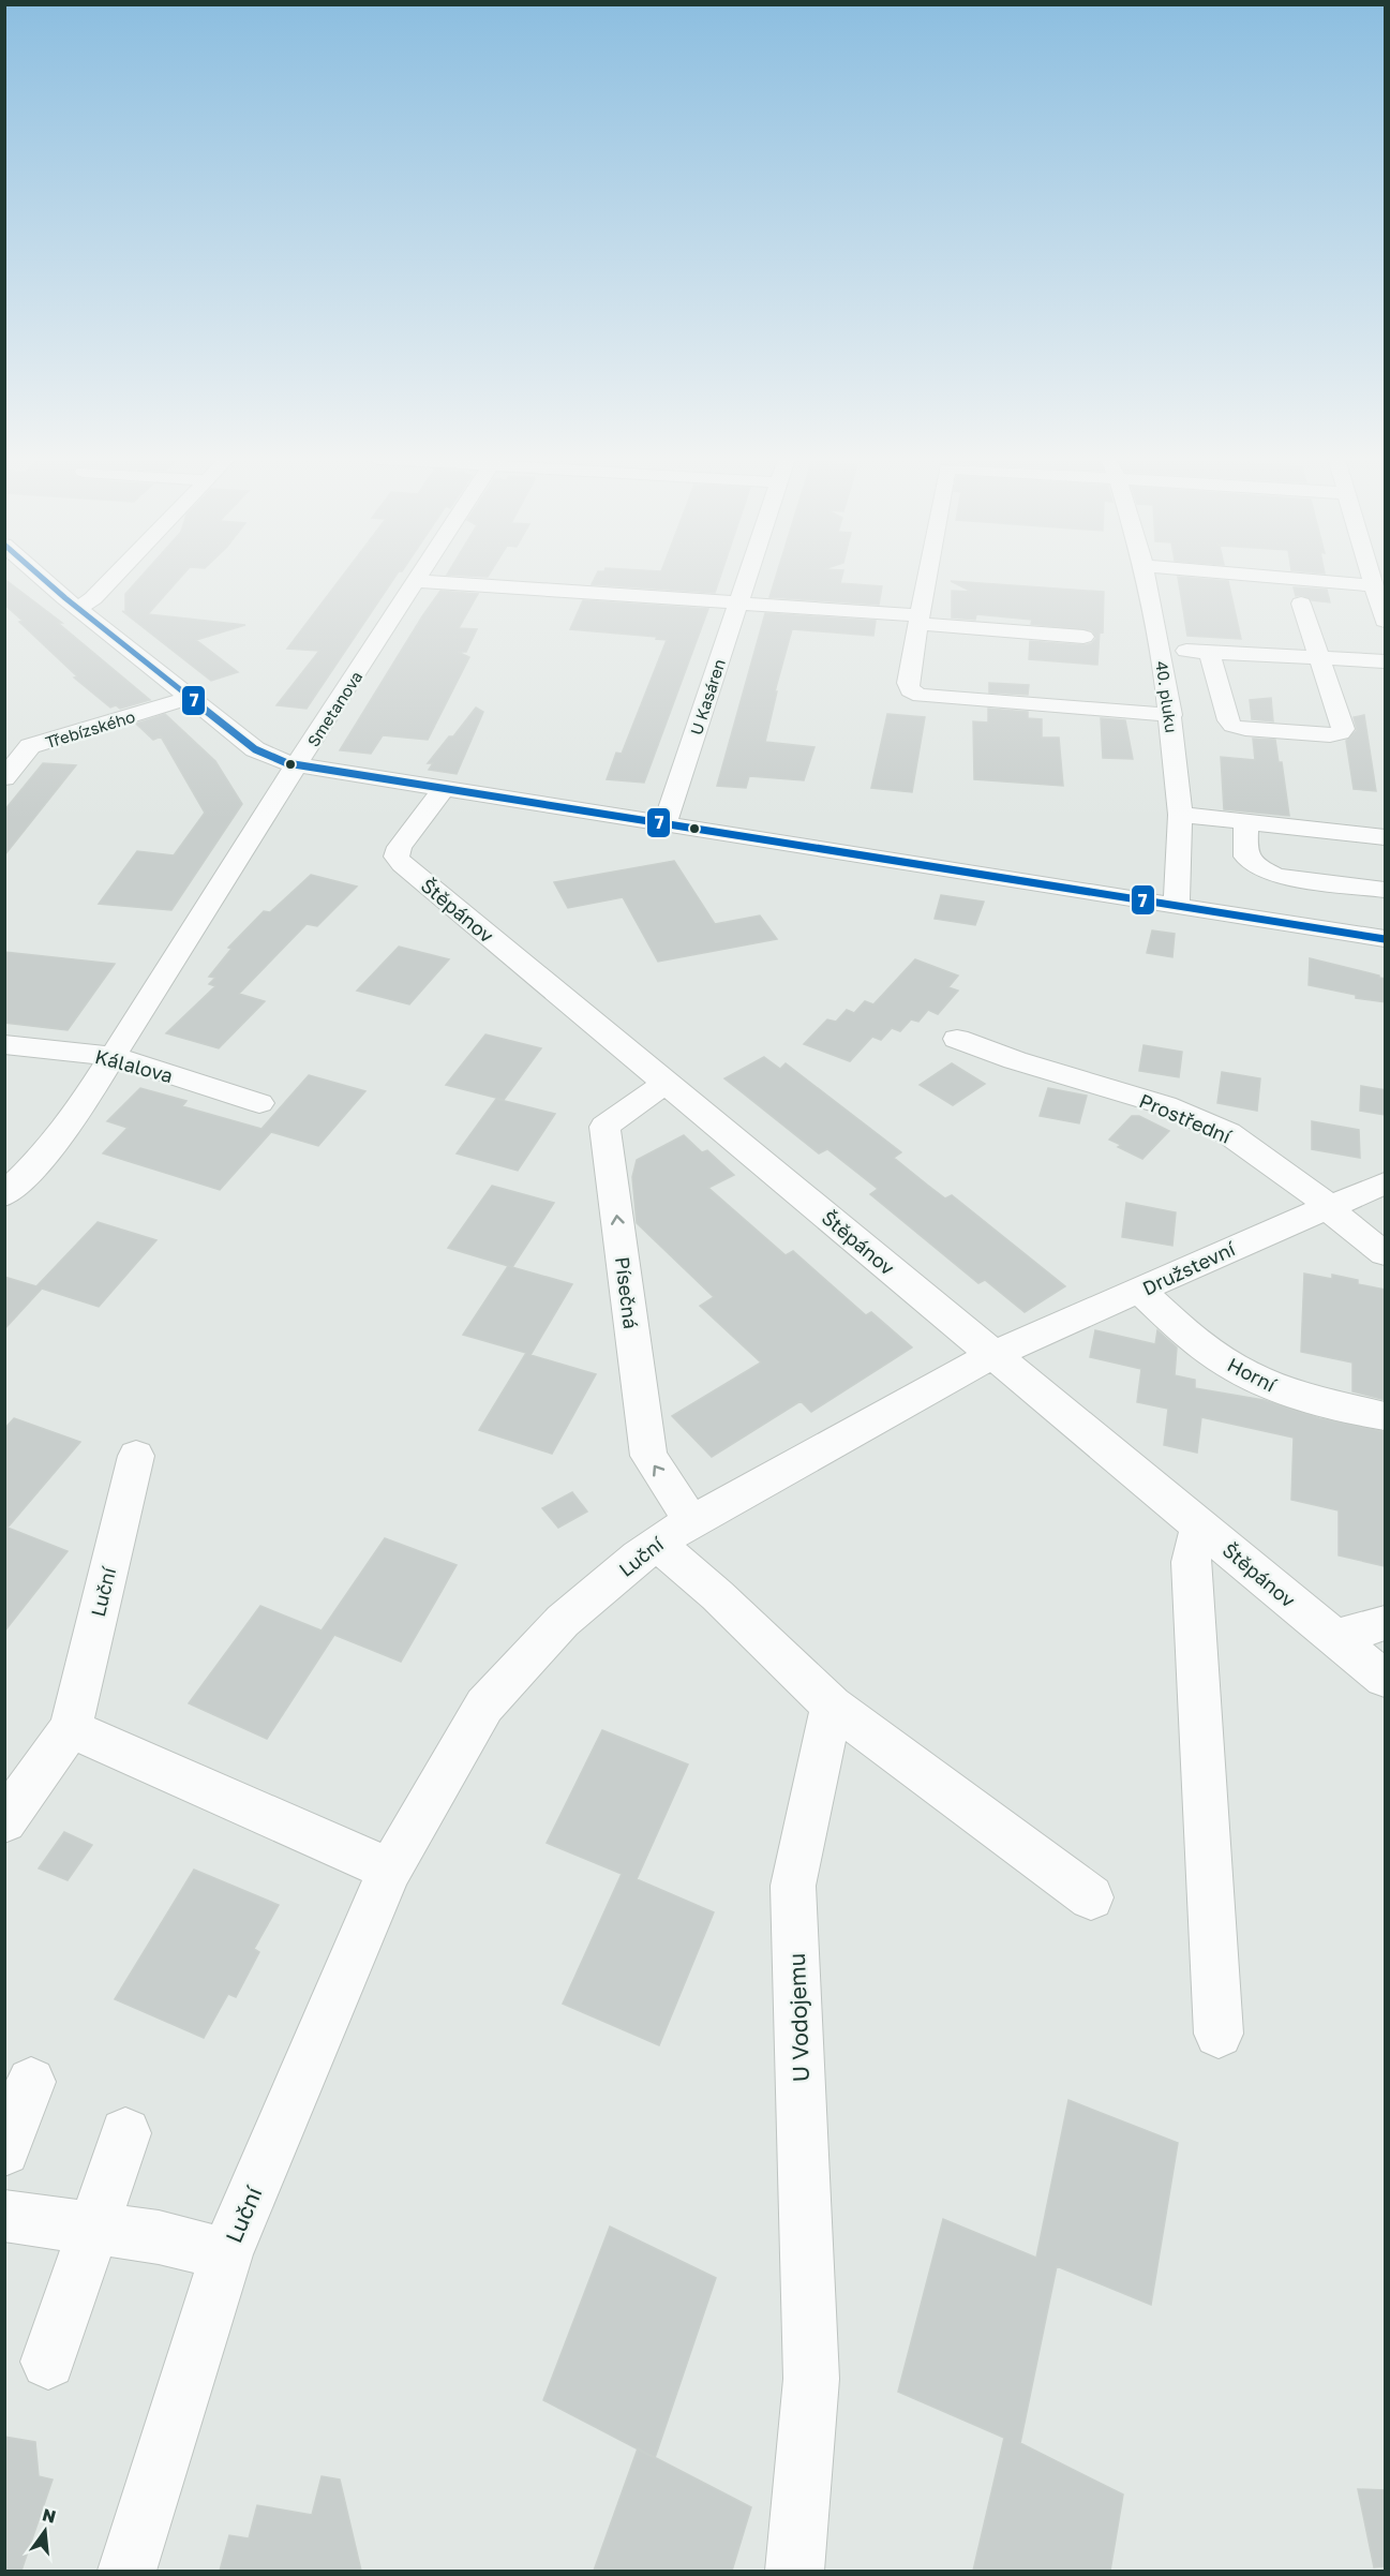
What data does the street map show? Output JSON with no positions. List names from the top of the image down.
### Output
{
  "streets": {
    "street": [
      "U Kasáren",
      "40. pluku",
      "Smetanova",
      "Třebízského",
      "Štěpánov",
      "Kálalova",
      "Prostřední",
      "Družstevní",
      "Písečná",
      "Horní",
      "Luční",
      "U Vodojemu"
    ]
  },
  "crossings": [
    ["Smetanova", "Kálalova"],
    ["Štěpánov", "Družstevní"],
    ["Štěpánov", "Písečná"],
    ["Štěpánov", "Luční"],
    ["Prostřední", "Družstevní"],
    ["Družstevní", "Horní"],
    ["Družstevní", "Luční"],
    ["Písečná", "Luční"]
  ],
  "one_way": ["Písečná"],
  "lines": ["transit line 7"],
  "north": "top"
}
